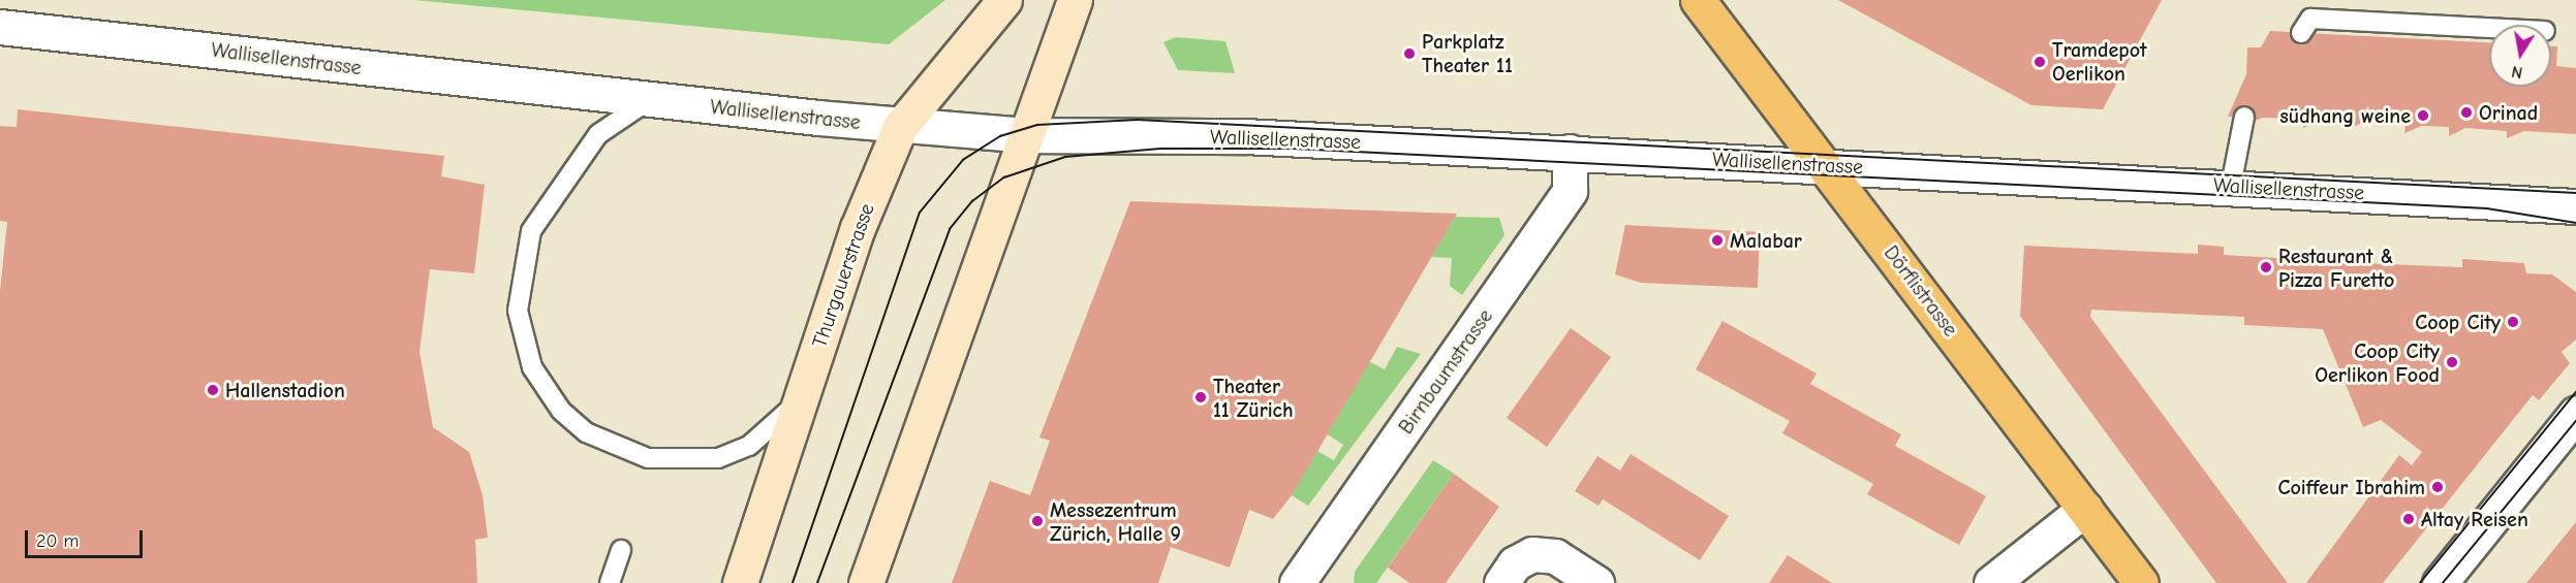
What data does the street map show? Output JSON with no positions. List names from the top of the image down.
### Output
{
  "streets": {
    "main road": ["Thurgauerstrasse", "Dörflistrasse"],
    "street": ["Wallisellenstrasse", "Birnbaumstrasse"]
  },
  "crossings": [
    ["Wallisellenstrasse", "Thurgauerstrasse"],
    ["Wallisellenstrasse", "Dörflistrasse"],
    ["Wallisellenstrasse", "Birnbaumstrasse"]
  ],
  "places": [
    "Parkplatz Theater 11",
    "Tramdepot Oerlikon",
    "Orinad",
    "südhang weine",
    "Malabar",
    "Restaurant & Pizza Furetto",
    "Coop City",
    "Coop City Oerlikon Food",
    "Hallenstadion",
    "Theater 11 Zürich",
    "Coiffeur Ibrahim",
    "Altay Reisen",
    "Messezentrum Zürich, Halle 9"
  ],
  "scale_bar": "20 m",
  "north": "bottom"
}
